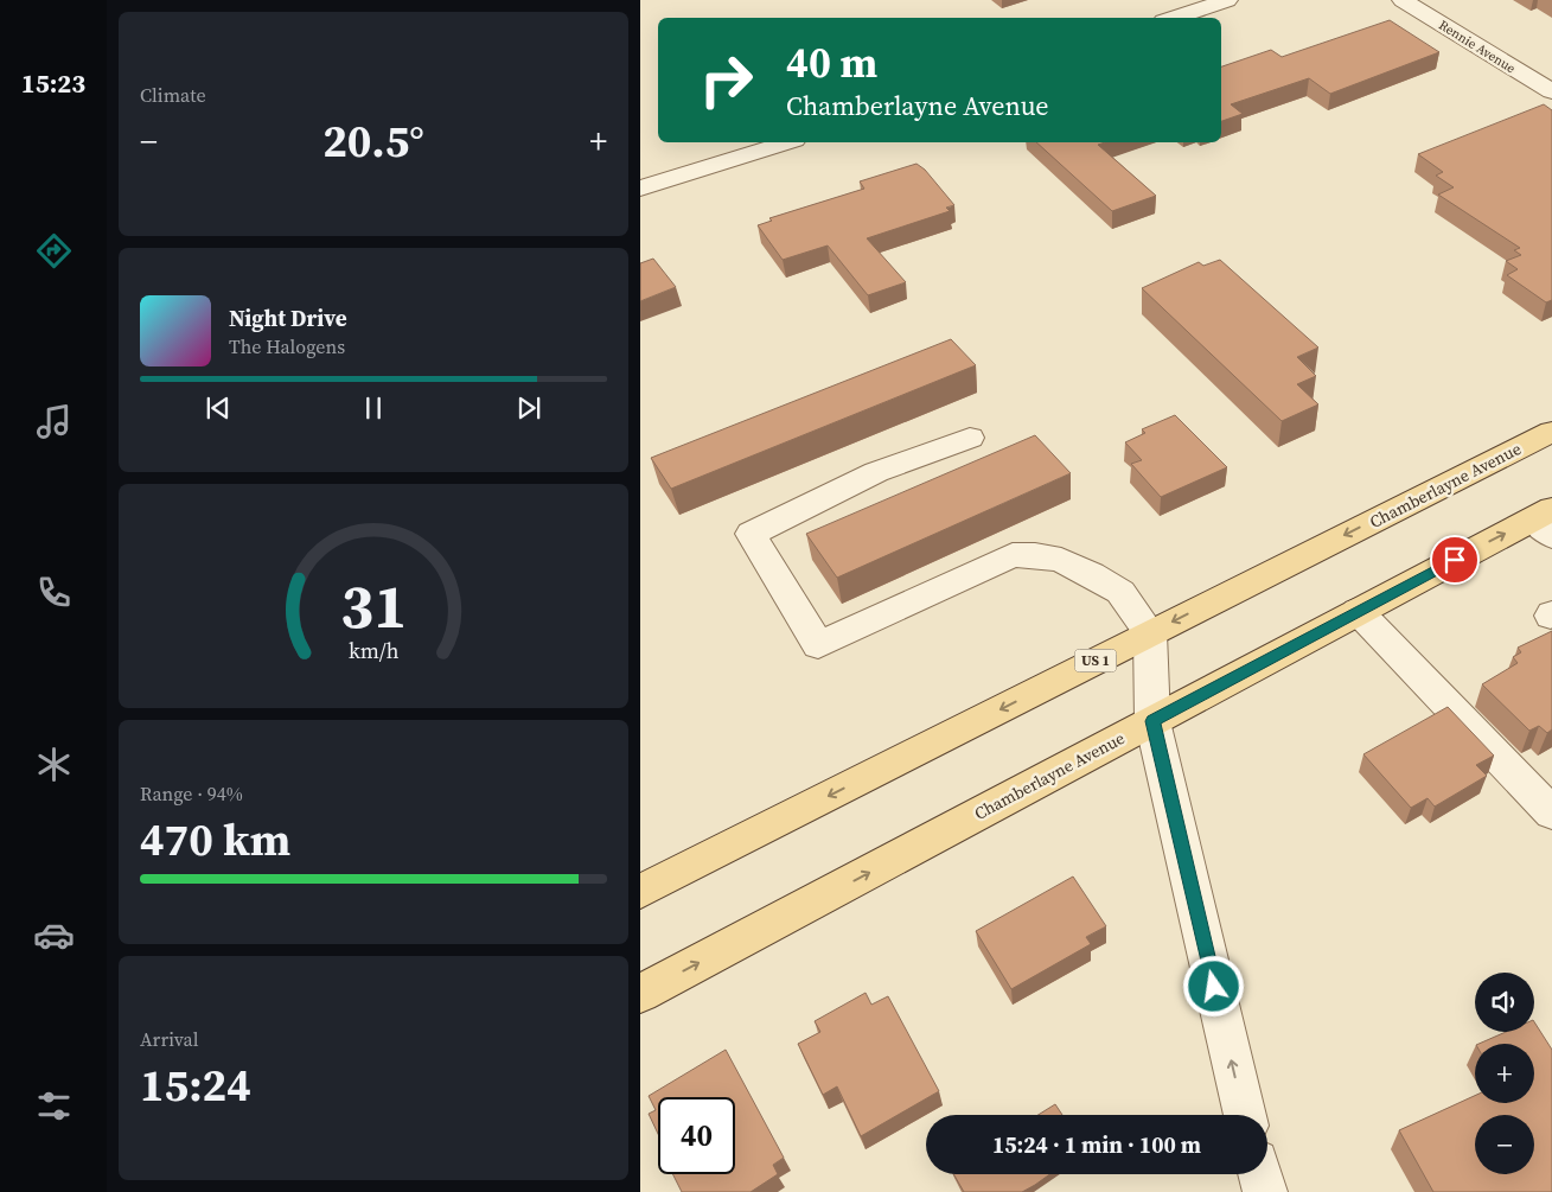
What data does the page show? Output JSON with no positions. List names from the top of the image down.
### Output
{
  "streets": {
    "main road": ["Chamberlayne Avenue", "US 1"],
    "street": ["Rennie Avenue"]
  },
  "page": {
    "tabs": "15:23",
    "tile": [
      "Climate",
      ["Range · 94%", "470 km"],
      ["Arrival", "15:24"]
    ],
    "turn": ["40 m", "Chamberlayne Avenue"],
    "heat": ["−", "20.5°", "+"],
    "song": ["Night Drive", "The Halogens"],
    "map_buttons": ["+", "−"],
    "limit": "40",
    "trip": "15:24 · 1 min · 100 m",
    "gauge": ["31", "km/h"]
  }
}
